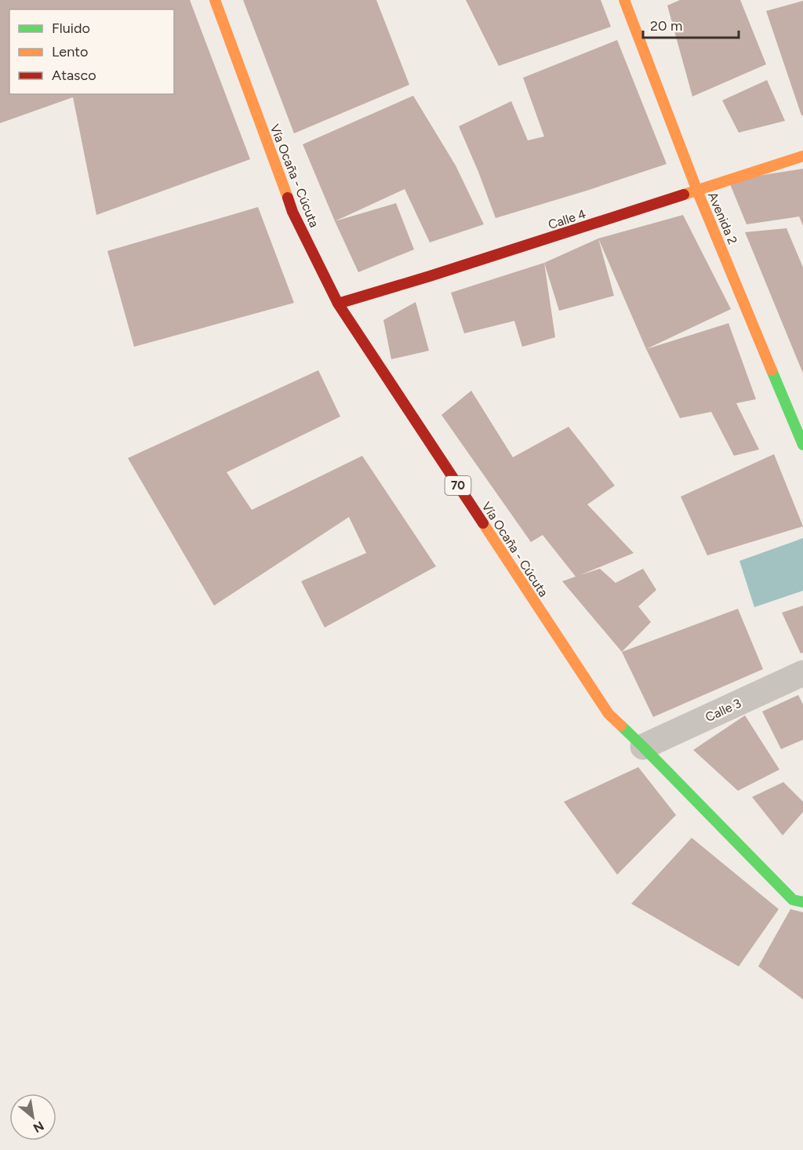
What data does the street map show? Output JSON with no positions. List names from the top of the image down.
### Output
{
  "streets": {
    "main road": [
      "Vía Ocaña - Cúcuta",
      "Avenida 2",
      "Calle 4",
      "70"
    ],
    "street": ["Calle 3"]
  },
  "crossings": [
    ["Vía Ocaña - Cúcuta", "Calle 4"],
    ["Vía Ocaña - Cúcuta", "Calle 3"],
    ["Avenida 2", "Calle 4"]
  ],
  "legend": ["Fluido", "Lento", "Atasco"],
  "scale_bar": "20 m",
  "north": "bottom right"
}
